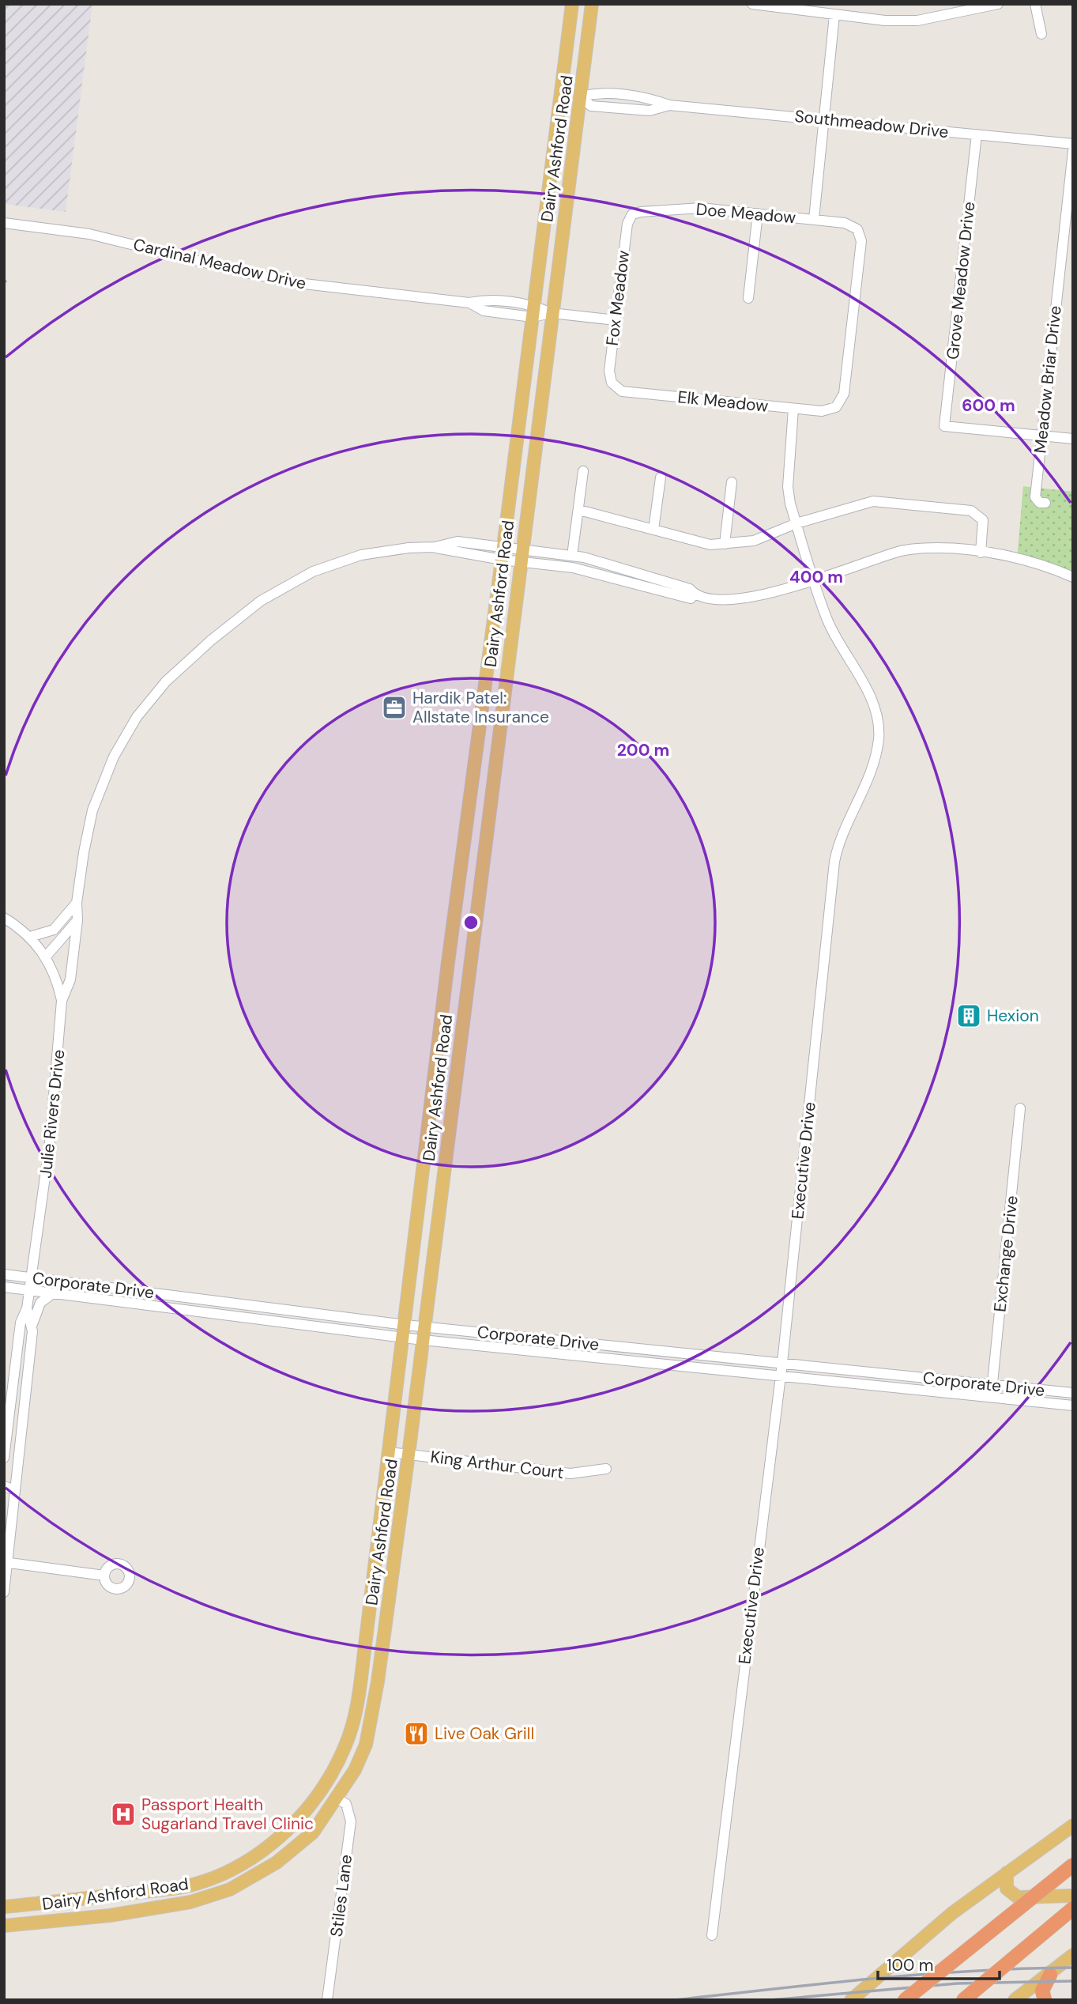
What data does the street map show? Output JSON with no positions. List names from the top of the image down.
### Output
{
  "streets": {
    "main road": ["Dairy Ashford Road"],
    "street": [
      "Southmeadow Drive",
      "Doe Meadow",
      "Cardinal Meadow Drive",
      "Grove Meadow Drive",
      "Fox Meadow",
      "Meadow Briar Drive",
      "Elk Meadow",
      "Julie Rivers Drive",
      "Executive Drive",
      "Exchange Drive",
      "Corporate Drive",
      "King Arthur Court",
      "Stiles Lane"
    ]
  },
  "crossings": [
    ["Southmeadow Drive", "Dairy Ashford Road"],
    ["Southmeadow Drive", "Grove Meadow Drive"],
    ["Dairy Ashford Road", "Cardinal Meadow Drive"],
    ["Dairy Ashford Road", "Julie Rivers Drive"],
    ["Dairy Ashford Road", "Corporate Drive"],
    ["Dairy Ashford Road", "King Arthur Court"],
    ["Dairy Ashford Road", "Stiles Lane"],
    ["Doe Meadow", "Fox Meadow"],
    ["Doe Meadow", "Elk Meadow"],
    ["Cardinal Meadow Drive", "Fox Meadow"],
    ["Grove Meadow Drive", "Meadow Briar Drive"],
    ["Fox Meadow", "Elk Meadow"],
    ["Elk Meadow", "Executive Drive"],
    ["Julie Rivers Drive", "Corporate Drive"],
    ["Executive Drive", "Corporate Drive"],
    ["Exchange Drive", "Corporate Drive"]
  ],
  "places": {
    "office": ["Hardik Patel: Allstate Insurance"],
    "building": ["Hexion"],
    "restaurant": ["Live Oak Grill"],
    "hospital": ["Passport Health Sugarland Travel Clinic"]
  },
  "scale_bar": "100 m",
  "rings": ["600 m", "400 m", "200 m"]
}
